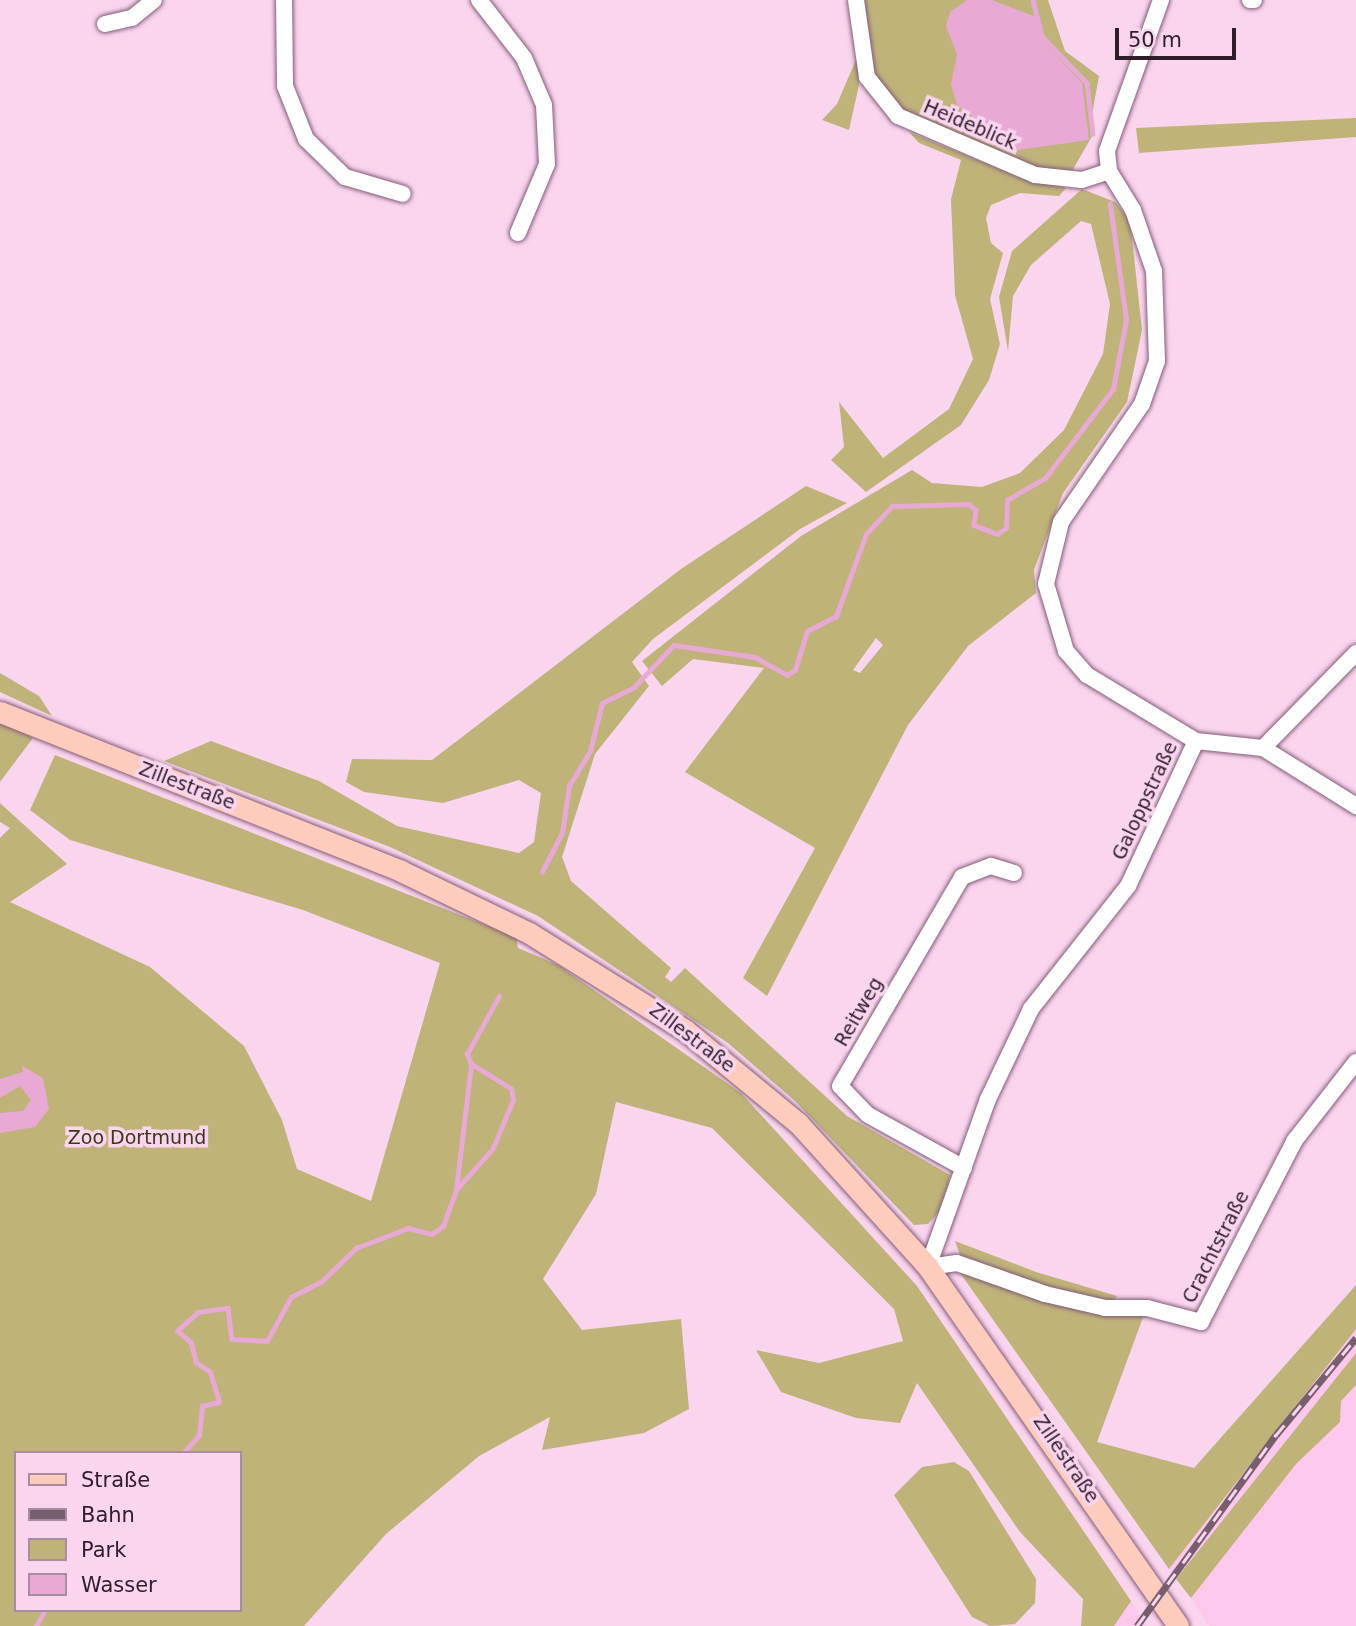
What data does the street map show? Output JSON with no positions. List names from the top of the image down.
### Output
{
  "streets": {
    "main road": ["Zillestraße"],
    "street": [
      "Heideblick",
      "Galoppstraße",
      "Reitweg",
      "Crachtstraße"
    ]
  },
  "crossings": [
    ["Heideblick", "Galoppstraße"],
    ["Zillestraße", "Galoppstraße"],
    ["Zillestraße", "Crachtstraße"],
    ["Galoppstraße", "Reitweg"],
    ["Galoppstraße", "Crachtstraße"]
  ],
  "parks": ["Zoo Dortmund"],
  "legend": [
    "Straße",
    "Bahn",
    "Park",
    "Wasser"
  ],
  "scale_bar": "50 m"
}
